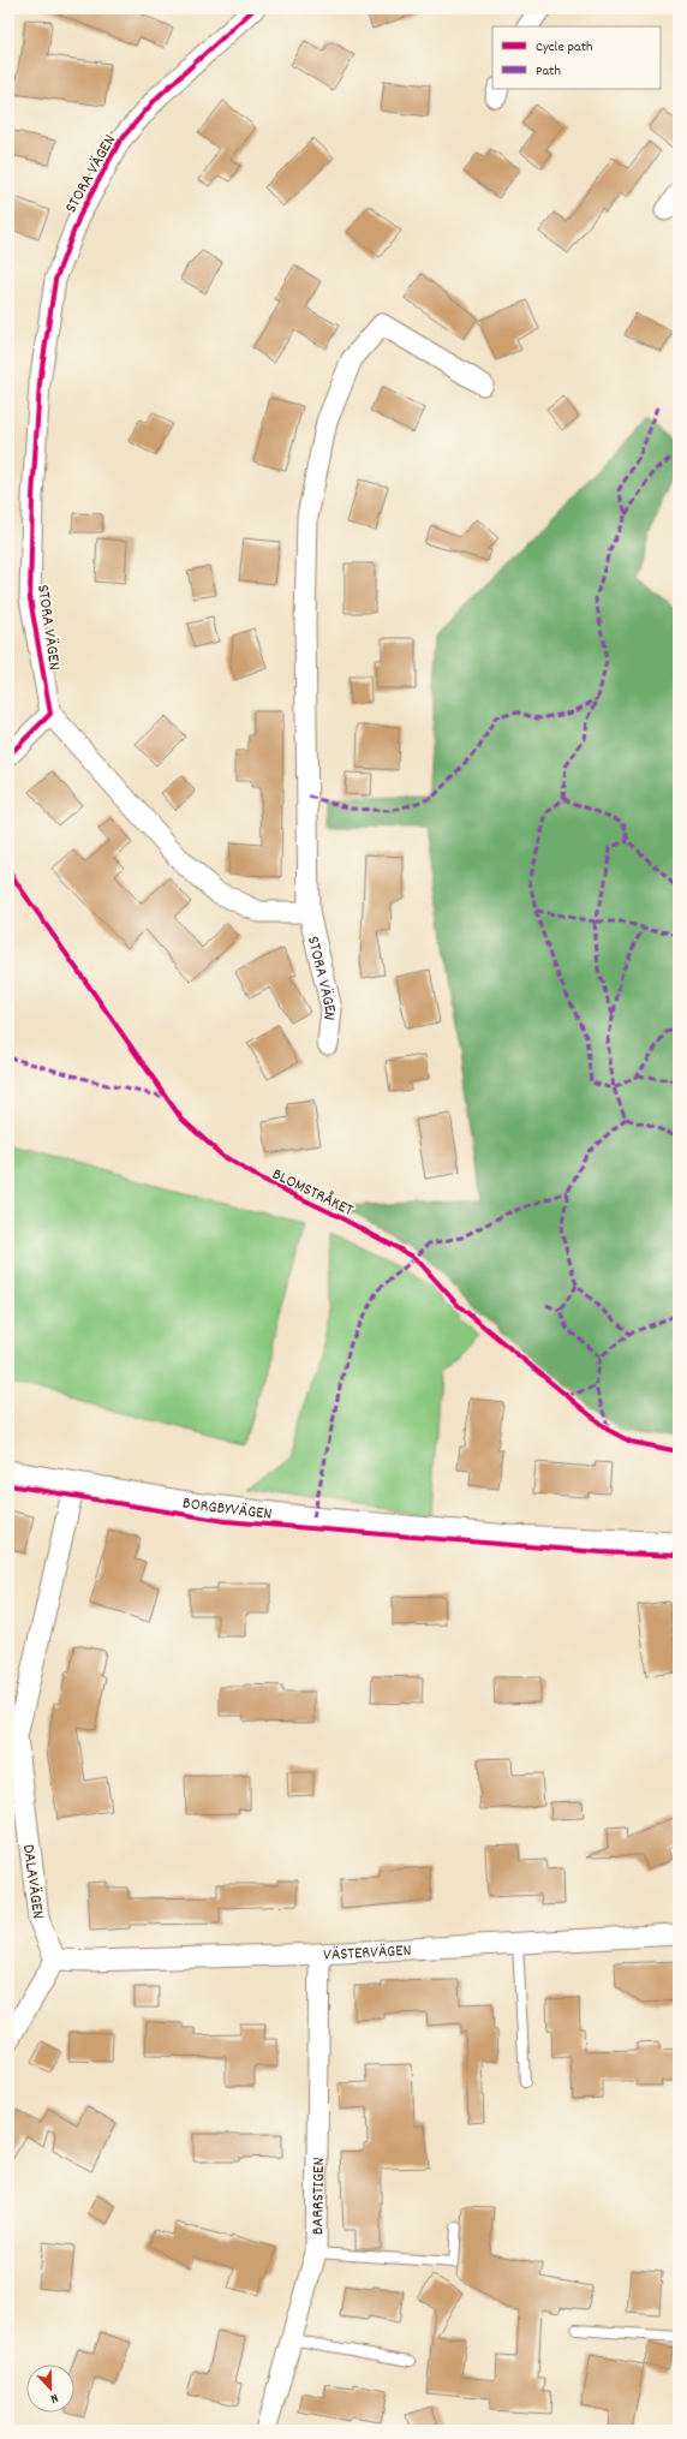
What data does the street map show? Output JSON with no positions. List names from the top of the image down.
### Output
{
  "streets": {
    "street": [
      "STORA VÄGEN",
      "BORGBYVÄGEN",
      "DALAVÄGEN",
      "VÄSTERVÄGEN",
      "BARRSTIGEN"
    ],
    "cycle path": ["BLOMSTRÅKET"]
  },
  "crossings": [
    ["BORGBYVÄGEN", "DALAVÄGEN"],
    ["DALAVÄGEN", "VÄSTERVÄGEN"],
    ["VÄSTERVÄGEN", "BARRSTIGEN"]
  ],
  "legend": ["Cycle path", "Path"],
  "north": "bottom"
}
